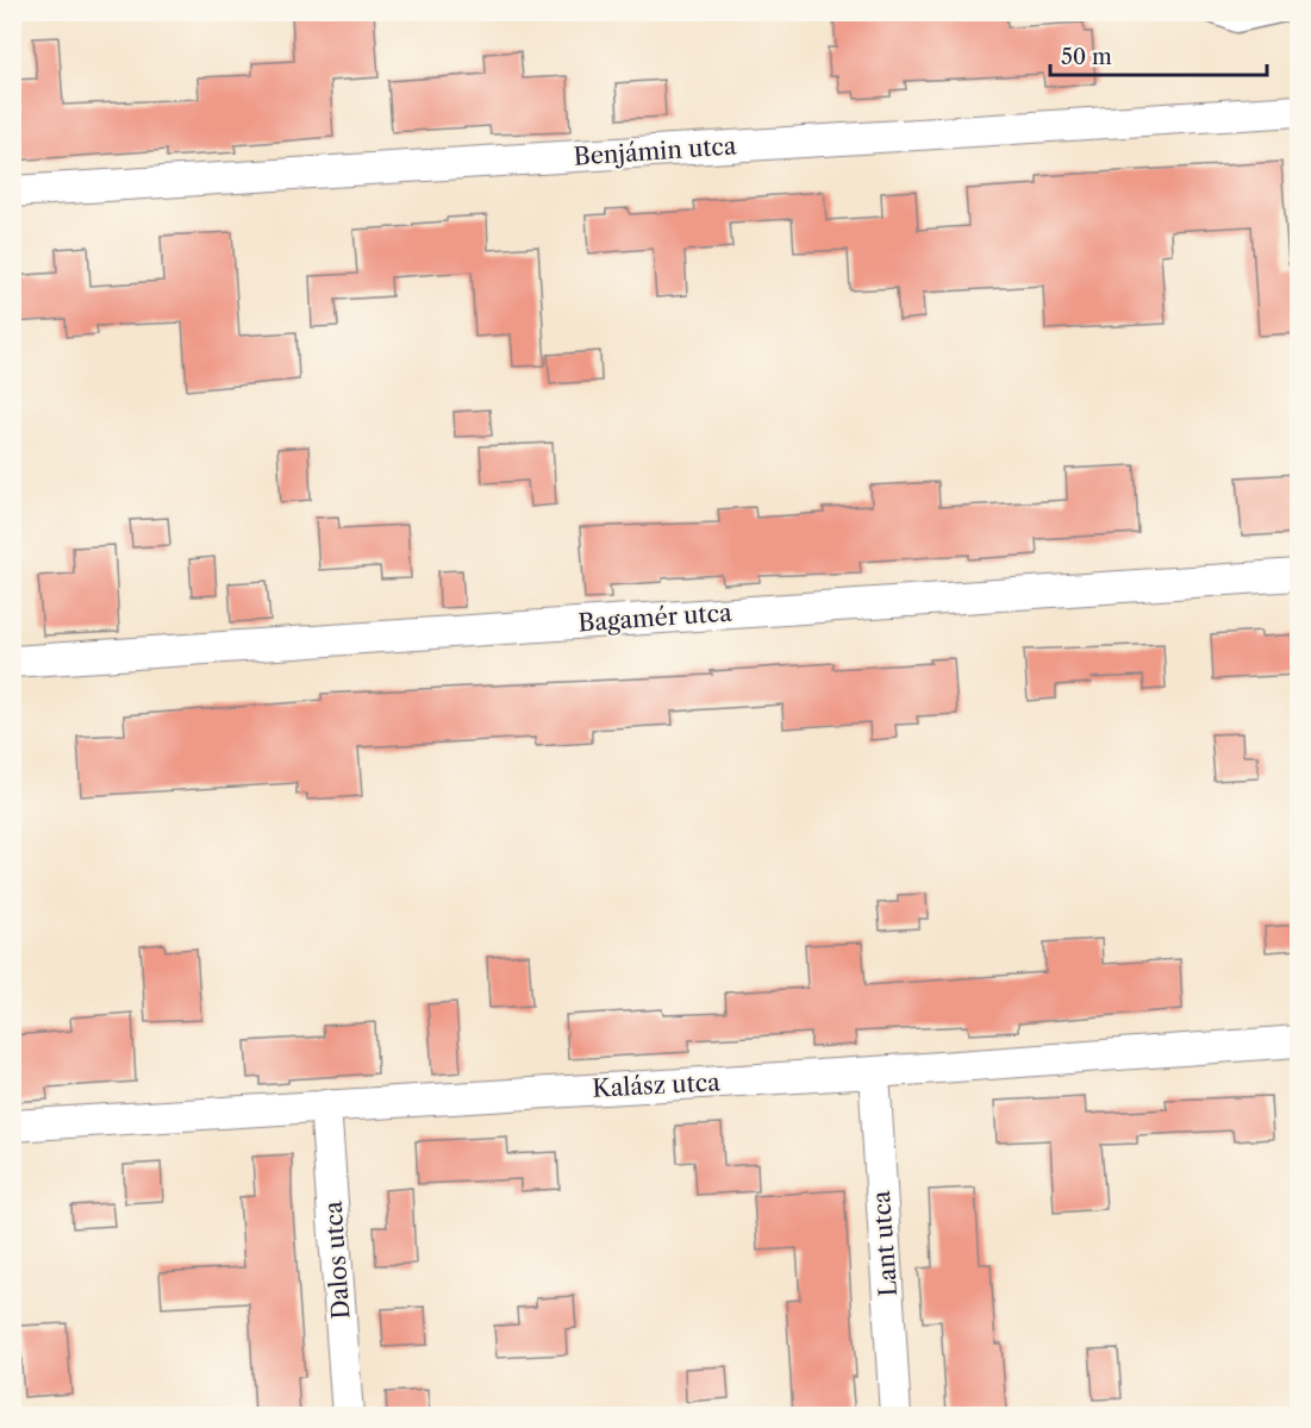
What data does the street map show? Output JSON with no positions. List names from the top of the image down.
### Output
{
  "streets": {
    "street": [
      "Benjámin utca",
      "Bagamér utca",
      "Kalász utca",
      "Lant utca",
      "Dalos utca"
    ]
  },
  "crossings": [
    ["Kalász utca", "Lant utca"],
    ["Kalász utca", "Dalos utca"]
  ],
  "scale_bar": "50 m"
}
